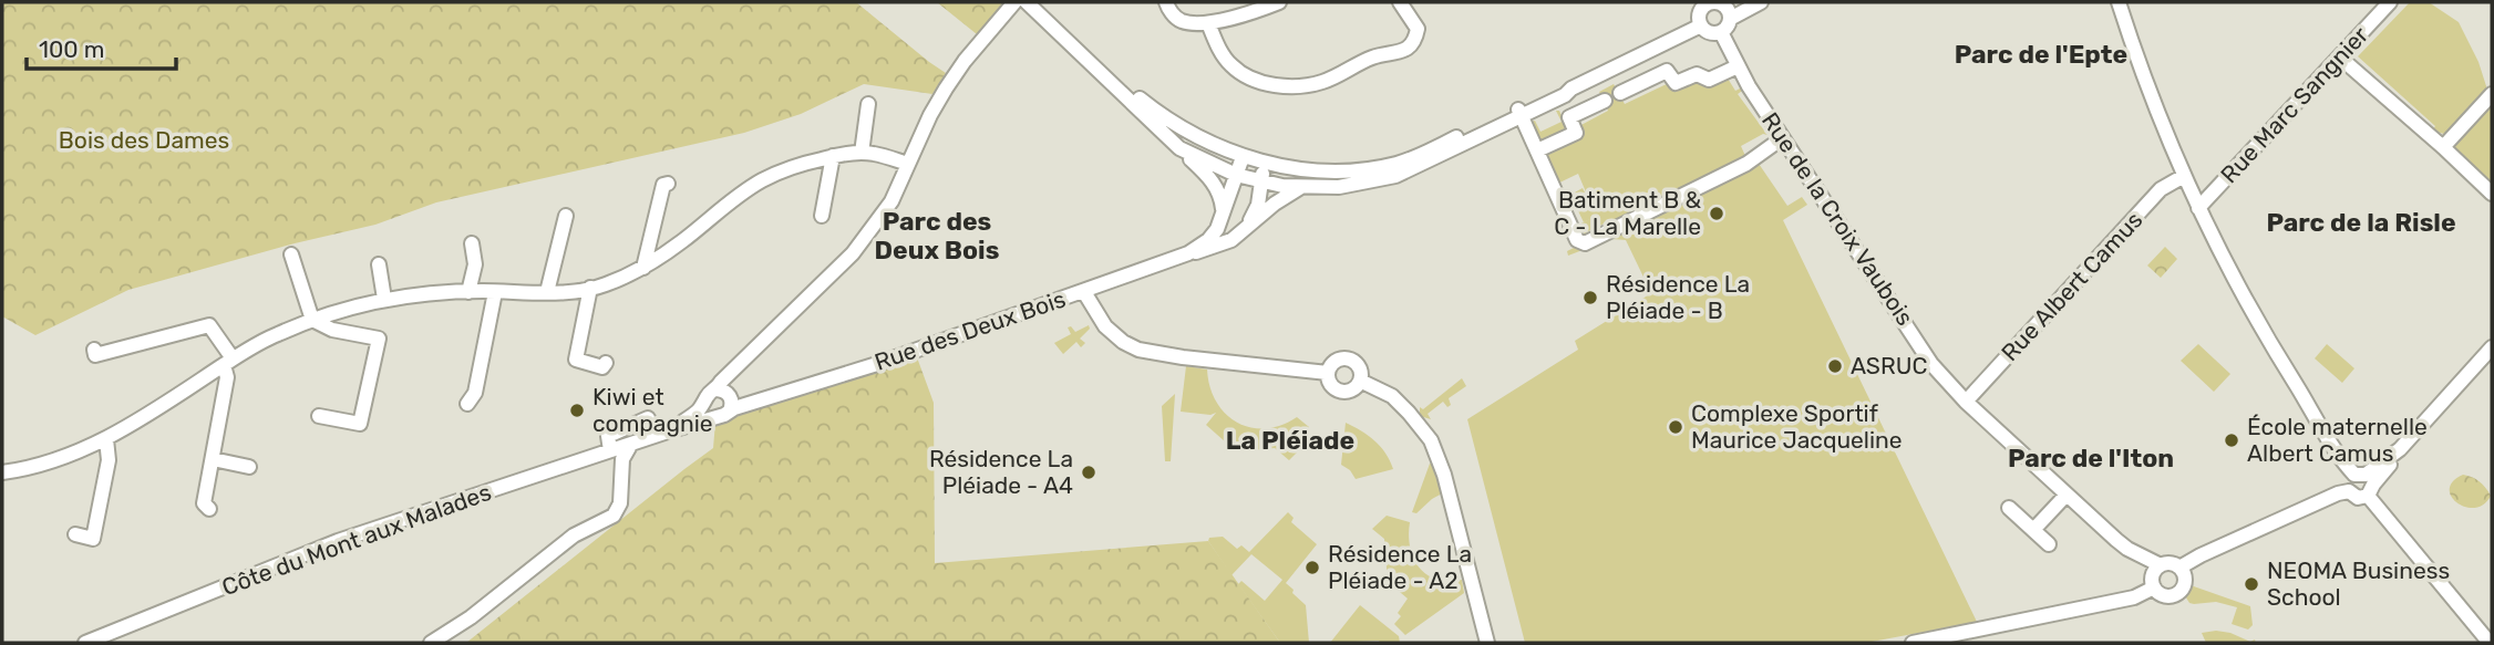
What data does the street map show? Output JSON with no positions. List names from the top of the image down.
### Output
{
  "streets": {
    "street": [
      "Rue Marc Sangnier",
      "Rue de la Croix Vaubois",
      "Rue Albert Camus",
      "Rue des Deux Bois",
      "Côte du Mont aux Malades"
    ]
  },
  "crossings": [
    ["Rue de la Croix Vaubois", "Rue Albert Camus"],
    ["Rue des Deux Bois", "Côte du Mont aux Malades"]
  ],
  "districts": [
    "Parc de l'Epte",
    "Parc des Deux Bois",
    "Parc de la Risle",
    "La Pléiade",
    "Parc de l'Iton"
  ],
  "parks": ["Bois des Dames"],
  "places": [
    "Batiment B & C - La Marelle",
    "Résidence La Pléiade - B",
    "ASRUC",
    "Kiwi et compagnie",
    "Complexe Sportif Maurice Jacqueline",
    "École maternelle Albert Camus",
    "Résidence La Pléiade - A4",
    "Résidence La Pléiade - A2",
    "NEOMA Business School"
  ],
  "scale_bar": "100 m"
}
